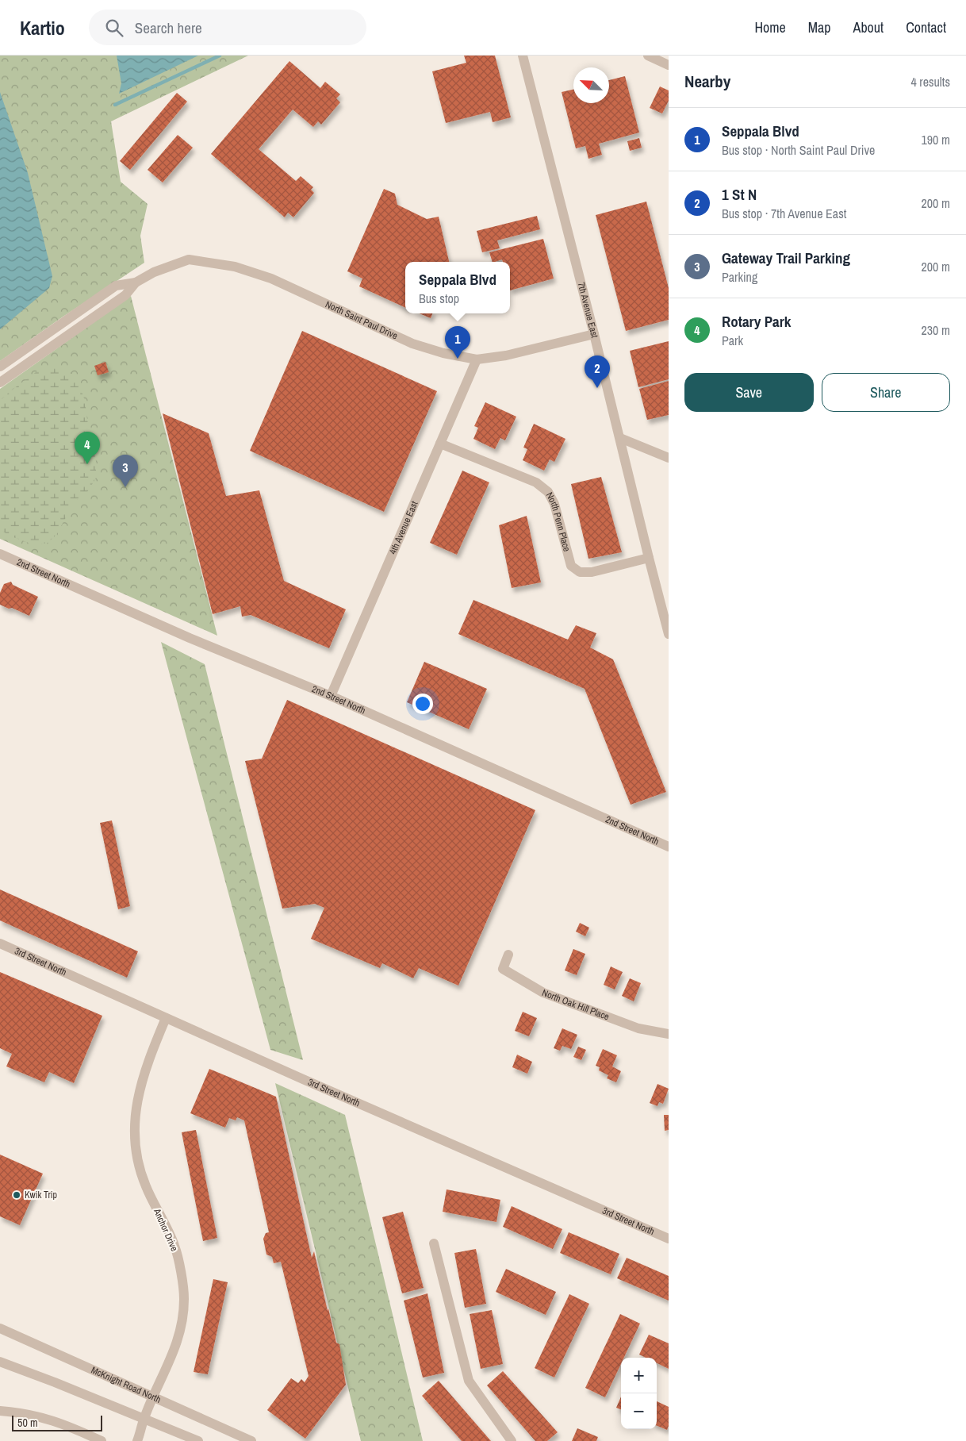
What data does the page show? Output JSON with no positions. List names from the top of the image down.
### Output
{
  "streets": {
    "street": [
      "7th Avenue East",
      "North Saint Paul Drive",
      "North Penn Place",
      "4th Avenue East",
      "2nd Street North",
      "3rd Street North",
      "North Oak Hill Place",
      "Anchor Drive",
      "McKnight Road North"
    ]
  },
  "crossings": [
    ["7th Avenue East", "North Saint Paul Drive"],
    ["7th Avenue East", "North Penn Place"],
    ["North Saint Paul Drive", "4th Avenue East"],
    ["North Penn Place", "4th Avenue East"],
    ["4th Avenue East", "2nd Street North"],
    ["3rd Street North", "Anchor Drive"],
    ["Anchor Drive", "McKnight Road North"]
  ],
  "places": ["Kwik Trip"],
  "scale_bar": "50 m",
  "north": "top left",
  "page": {
    "header": "Kartio",
    "search": "Search here",
    "nav": [
      "Home",
      "Map",
      "About",
      "Contact"
    ],
    "heading": ["Nearby", "4 results"],
    "list": [
      {
        "mark": "1",
        "name": "Seppala Blvd",
        "note": "Bus stop · North Saint Paul Drive",
        "value": "190 m"
      },
      {
        "mark": "2",
        "name": "1 St N",
        "note": "Bus stop · 7th Avenue East",
        "value": "200 m"
      },
      {
        "mark": "3",
        "name": "Gateway Trail Parking",
        "note": "Parking",
        "value": "200 m"
      },
      {
        "mark": "4",
        "name": "Rotary Park",
        "note": "Park",
        "value": "230 m"
      }
    ],
    "popup": ["Seppala Blvd", "Bus stop"],
    "pins": [
      "1",
      "2",
      "4",
      "3"
    ],
    "buttons": ["Save", "Share"],
    "map_buttons": ["+", "−"],
    "scale": "50 m"
  }
}
